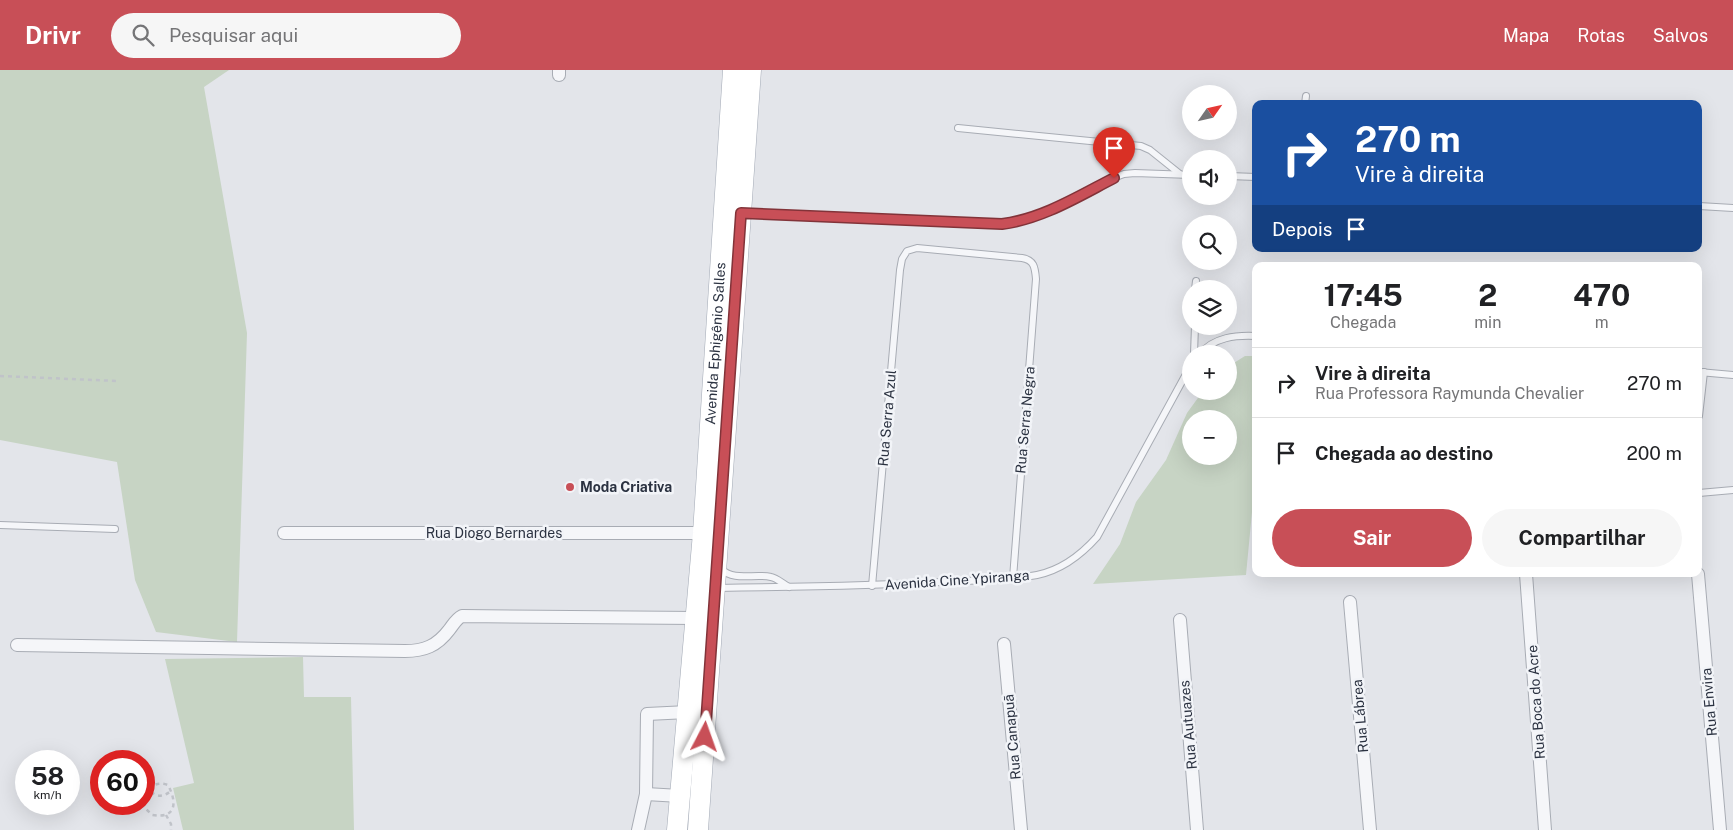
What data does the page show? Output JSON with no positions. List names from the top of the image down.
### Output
{
  "streets": {
    "main road": ["Avenida Ephigênio Salles"],
    "street": [
      "Rua Diogo Bernardes",
      "Rua Boca do Acre",
      "Rua Envira",
      "Rua Lábrea",
      "Rua Autuazes",
      "Rua Canapuã"
    ],
    "lane": ["Rua Serra Azul", "Rua Serra Negra", "Avenida Cine Ypiranga"]
  },
  "crossings": [
    ["Avenida Ephigênio Salles", "Rua Diogo Bernardes"],
    ["Avenida Ephigênio Salles", "Avenida Cine Ypiranga"],
    ["Rua Serra Azul", "Rua Serra Negra"],
    ["Rua Serra Azul", "Avenida Cine Ypiranga"],
    ["Rua Serra Negra", "Avenida Cine Ypiranga"]
  ],
  "places": ["Moda Criativa"],
  "north": "top right",
  "page": {
    "header": "Drivr",
    "search": "Pesquisar aqui",
    "nav": ["Mapa", "Rotas", "Salvos"],
    "map_buttons": ["+", "−"],
    "turn": ["270 m", "Vire à direita"],
    "then": "Depois",
    "eta": [
      "17:45",
      "Chegada",
      "2",
      "min",
      "470",
      "m"
    ],
    "list": [
      {
        "name": "Vire à direita",
        "note": "Rua Professora Raymunda Chevalier",
        "value": "270 m"
      },
      {
        "name": "Chegada ao destino",
        "value": "200 m"
      }
    ],
    "buttons": ["Sair", "Compartilhar"],
    "speed": "58 km/h",
    "limit": "60"
  }
}
